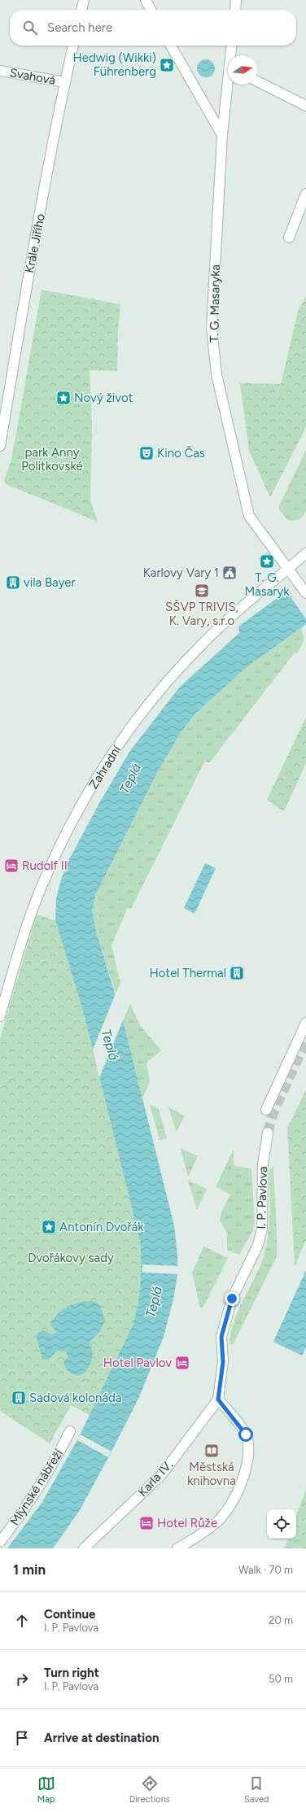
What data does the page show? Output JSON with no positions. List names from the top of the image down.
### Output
{
  "streets": {
    "street": [
      "Svahová",
      "Krále Jiřího",
      "T. G. Masaryka",
      "Zahradní",
      "I. P. Pavlova",
      "Karla IV.",
      "Mlýnské nábřeží"
    ]
  },
  "crossings": [
    ["Svahová", "Krále Jiřího"],
    ["T. G. Masaryka", "Zahradní"],
    ["I. P. Pavlova", "Karla IV."]
  ],
  "water": ["Teplá"],
  "parks": ["park Anny Politkovské", "Dvořákovy sady"],
  "places": {
    "place": [
      "Hedwig (Wikki) Führenberg",
      "Nový život",
      "T. G. Masaryk",
      "Antonín Dvořák"
    ],
    "theatre": ["Kino Čas"],
    "public building": ["Karlovy Vary 1"],
    "building": ["vila Bayer", "Hotel Thermal", "Sadová kolonáda"],
    "school or university": ["SŠVP TRIVIS, K. Vary, s.r.o"],
    "hotel": ["Rudolf II", "Hotel Pavlov", "Hotel Růže"],
    "library": ["Městská knihovna"]
  },
  "north": "right",
  "page": {
    "search": "Search here",
    "heading": ["1 min", "Walk · 70 m"],
    "list": [
      ["Continue", "I. P. Pavlova", "20 m"],
      ["Turn right", "I. P. Pavlova", "50 m"],
      "Arrive at destination"
    ],
    "nav": ["Map", "Directions", "Saved"]
  }
}
